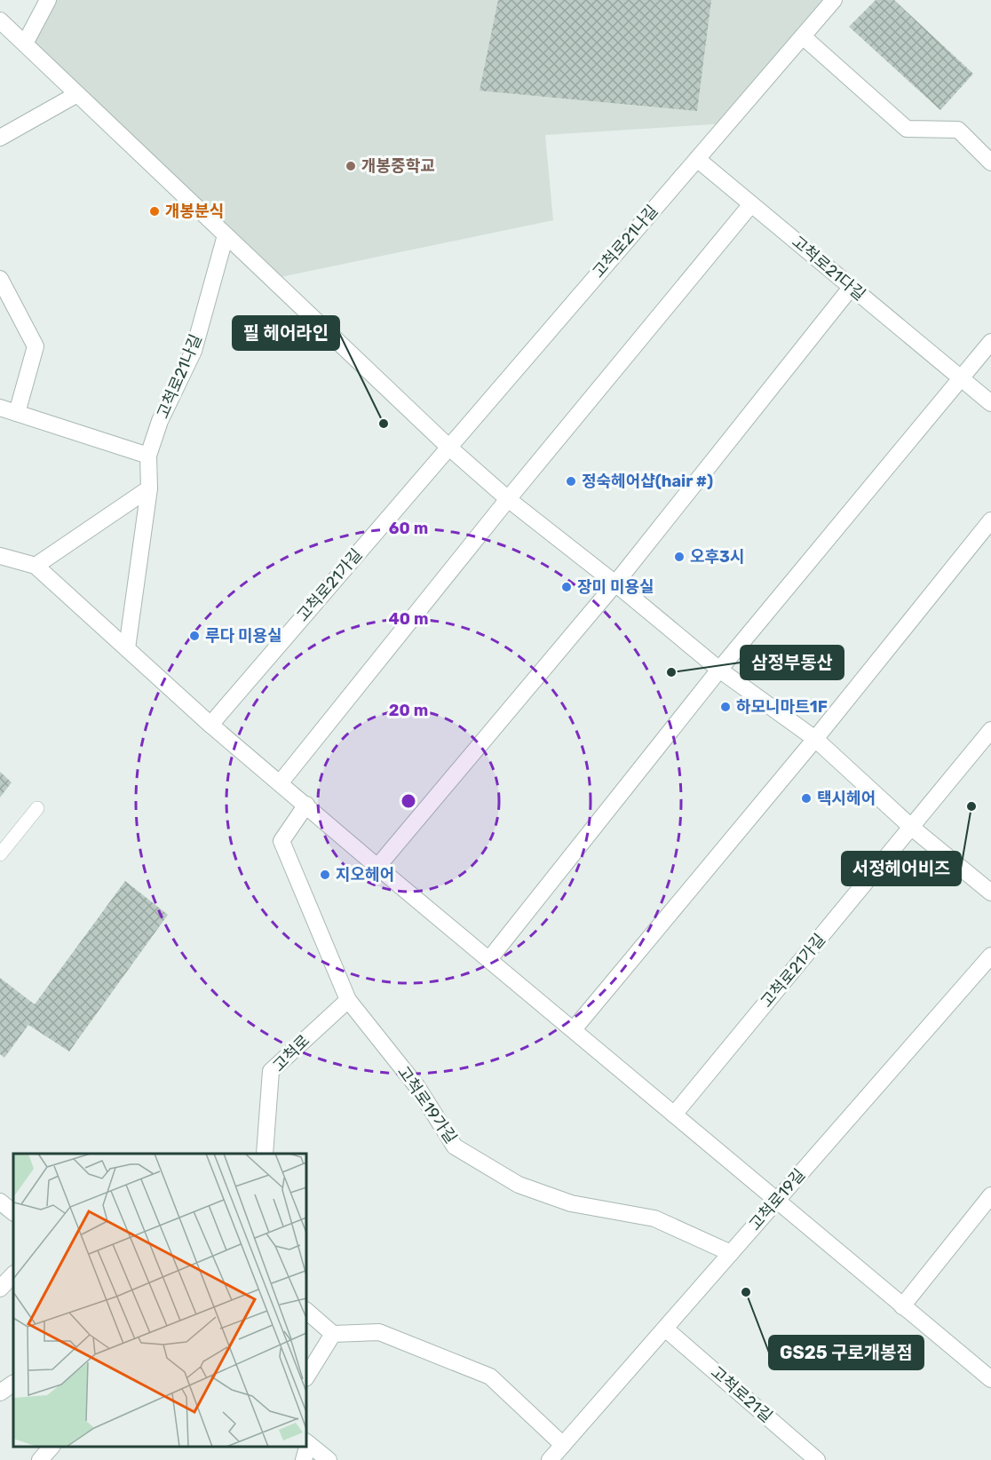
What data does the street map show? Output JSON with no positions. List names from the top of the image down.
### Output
{
  "streets": {
    "street": [
      "고척로21나길",
      "고척로21다길",
      "고척로21가길",
      "고척로",
      "고척로19가길",
      "고척로19길",
      "고척로21길"
    ]
  },
  "crossings": [
    ["고척로21나길", "고척로21다길"],
    ["고척로21나길", "고척로21가길"],
    ["고척로", "고척로19가길"],
    ["고척로19가길", "고척로19길"],
    ["고척로19길", "고척로21길"]
  ],
  "places": [
    "개봉중학교",
    "개봉분식",
    "필 헤어라인",
    "정숙헤어샵(hair #)",
    "오후3시",
    "장미 미용실",
    "루다 미용실",
    "삼정부동산",
    "하모니마트1F",
    "택시헤어",
    "서정헤어비즈",
    "지오헤어",
    "GS25 구로개봉점"
  ],
  "rings": ["60 m", "40 m", "20 m"]
}
